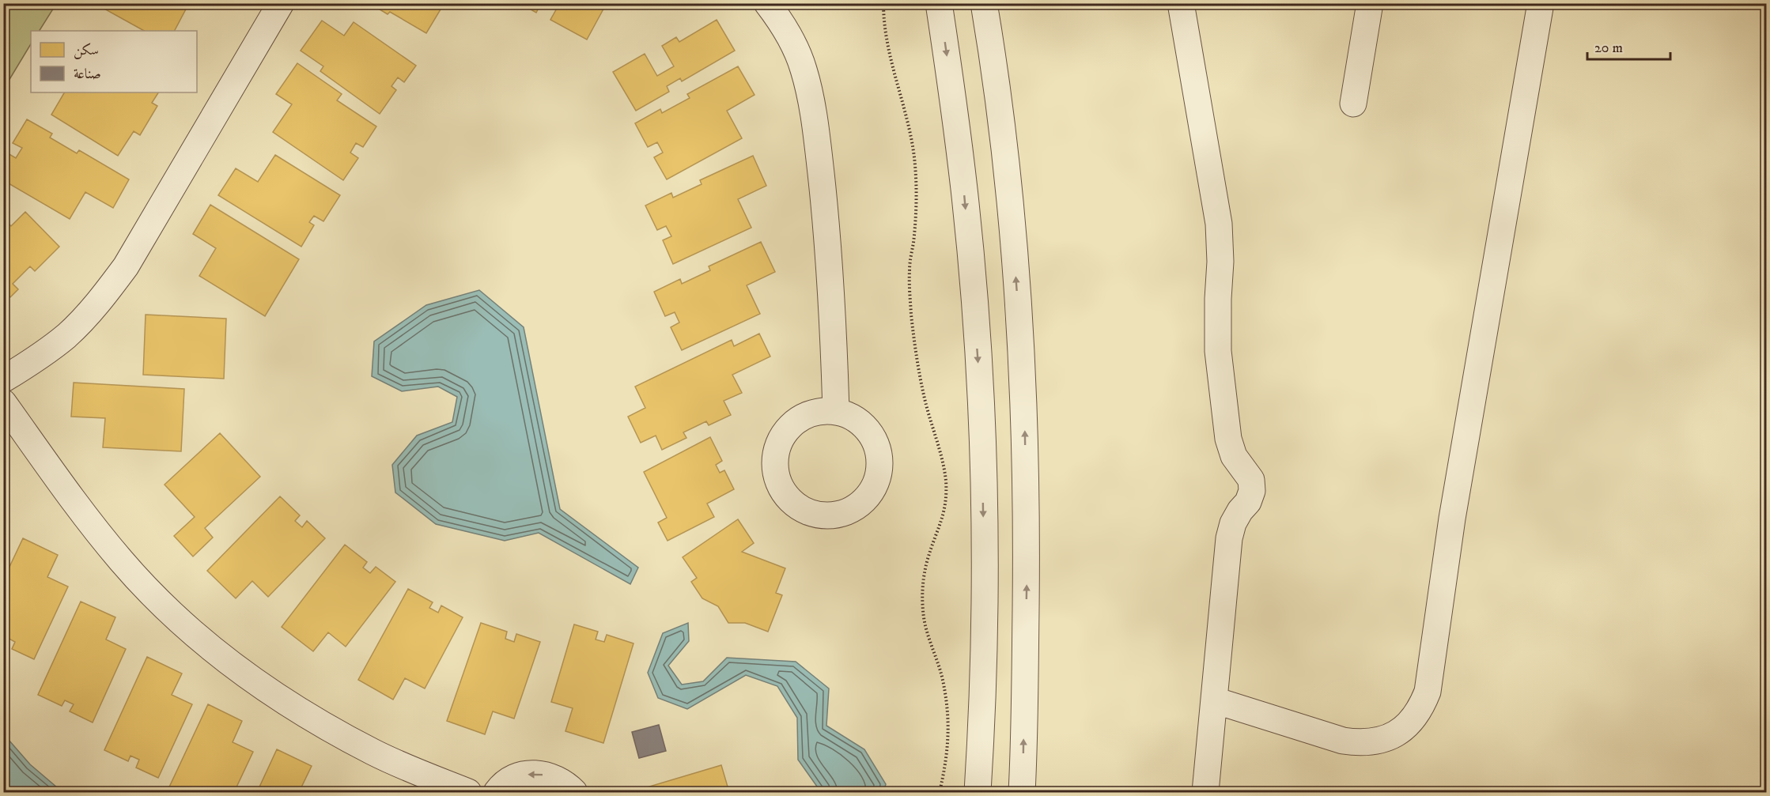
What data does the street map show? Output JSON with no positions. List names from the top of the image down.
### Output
{
  "legend": ["سكن", "صناعة"],
  "scale_bar": "20 m"
}
